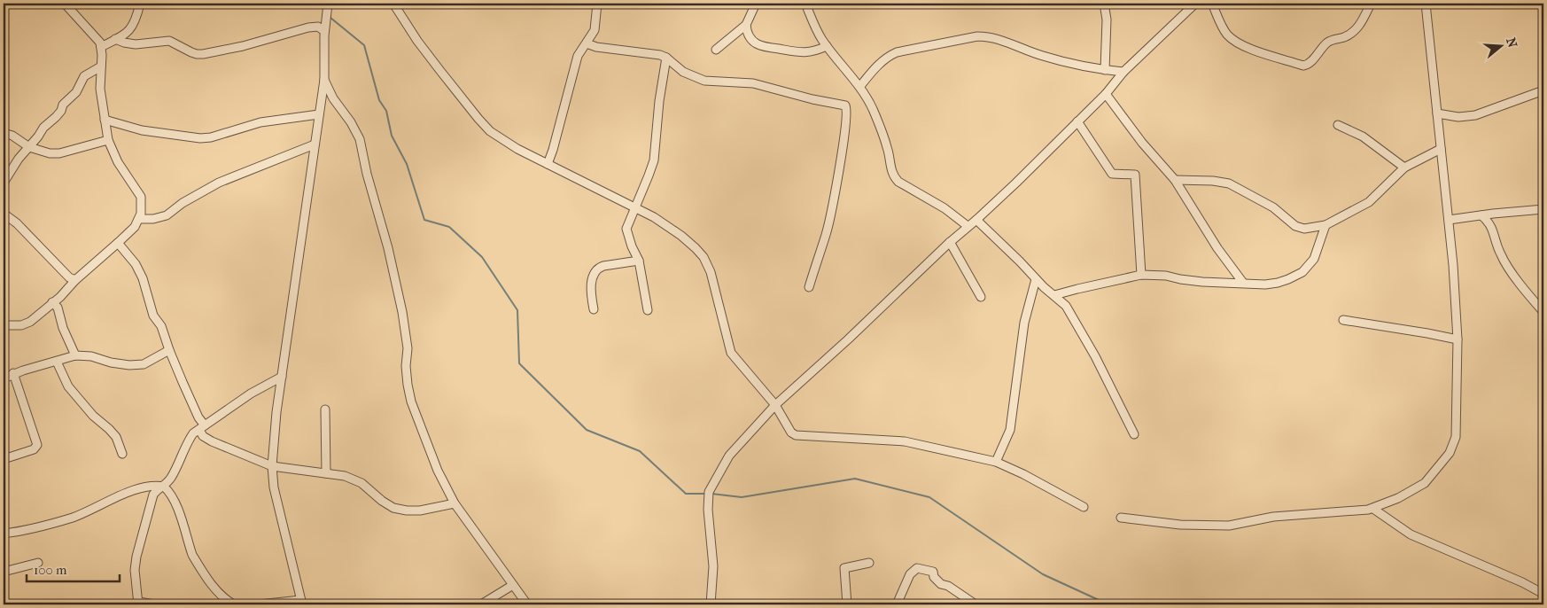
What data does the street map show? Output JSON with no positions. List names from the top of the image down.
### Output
{
  "scale_bar": "100 m",
  "north": "right"
}
